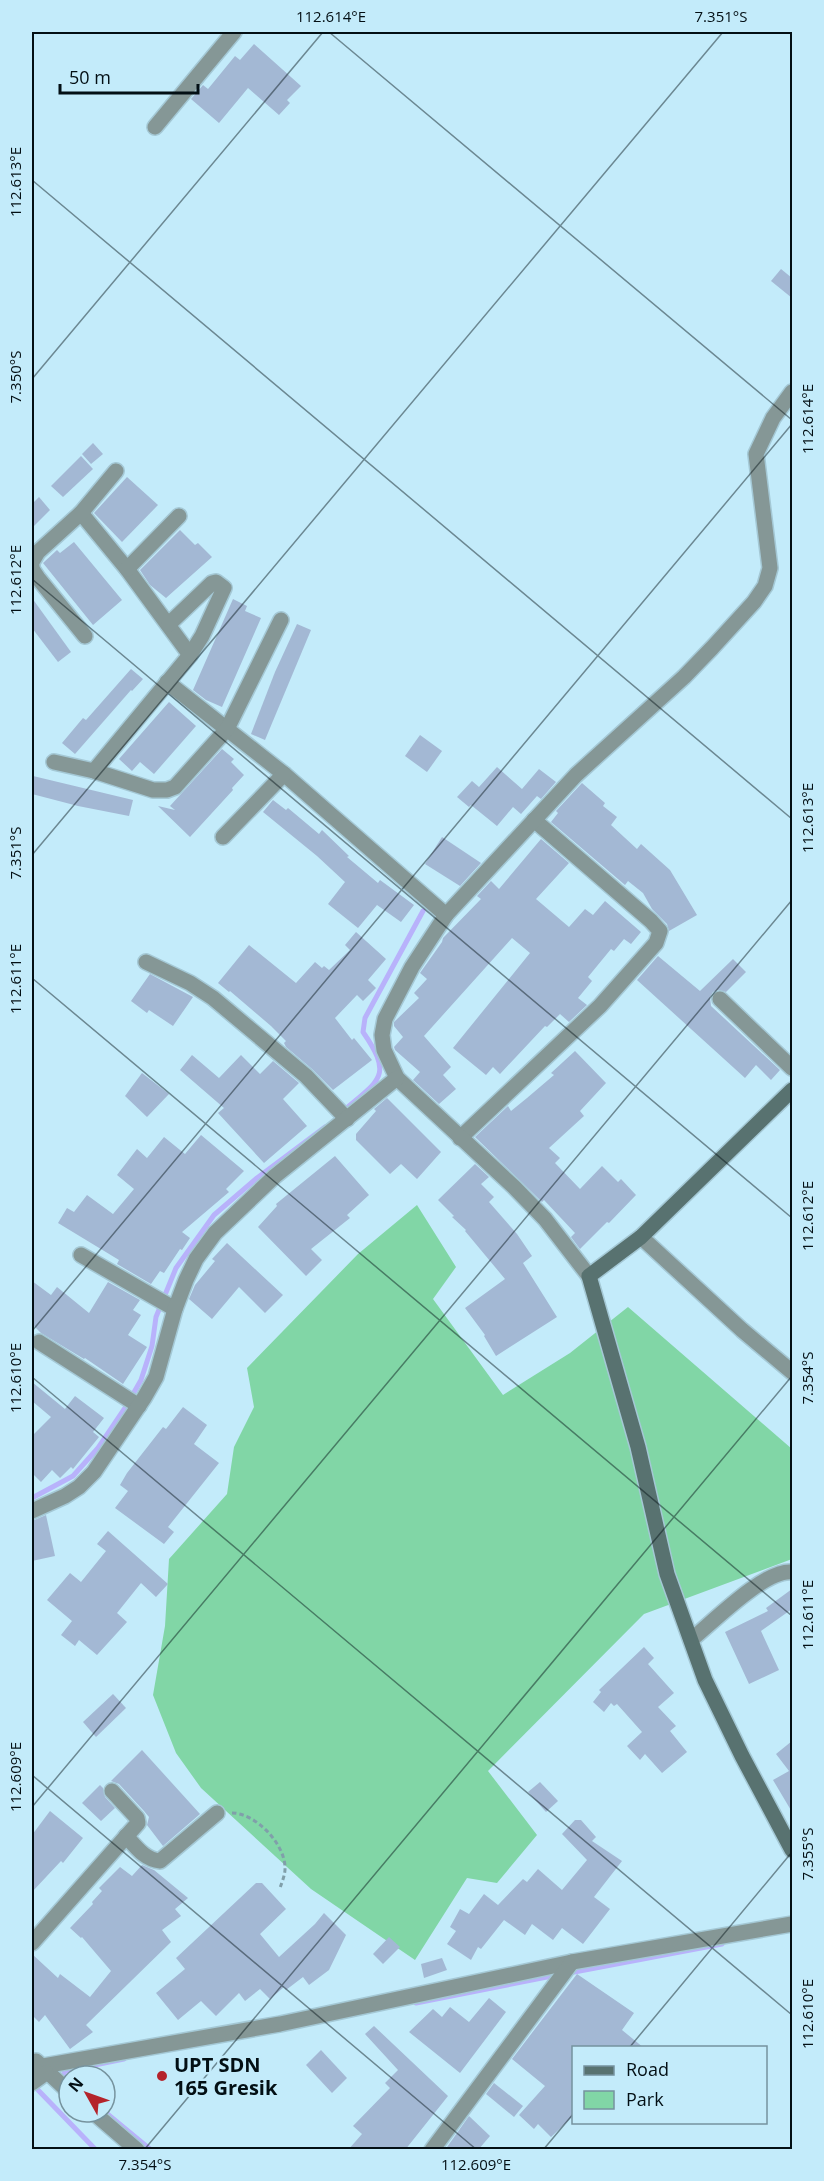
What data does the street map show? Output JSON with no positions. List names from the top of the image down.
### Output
{
  "places": ["UPT SDN 165 Gresik"],
  "legend": ["Road", "Park"],
  "scale_bar": "50 m",
  "north": "top left",
  "coordinates": [
    "112.614°E",
    "7.351°S",
    "112.613°E",
    "7.350°S",
    "112.612°E",
    "112.611°E",
    "112.610°E",
    "7.354°S",
    "112.609°E",
    "7.355°S"
  ]
}
